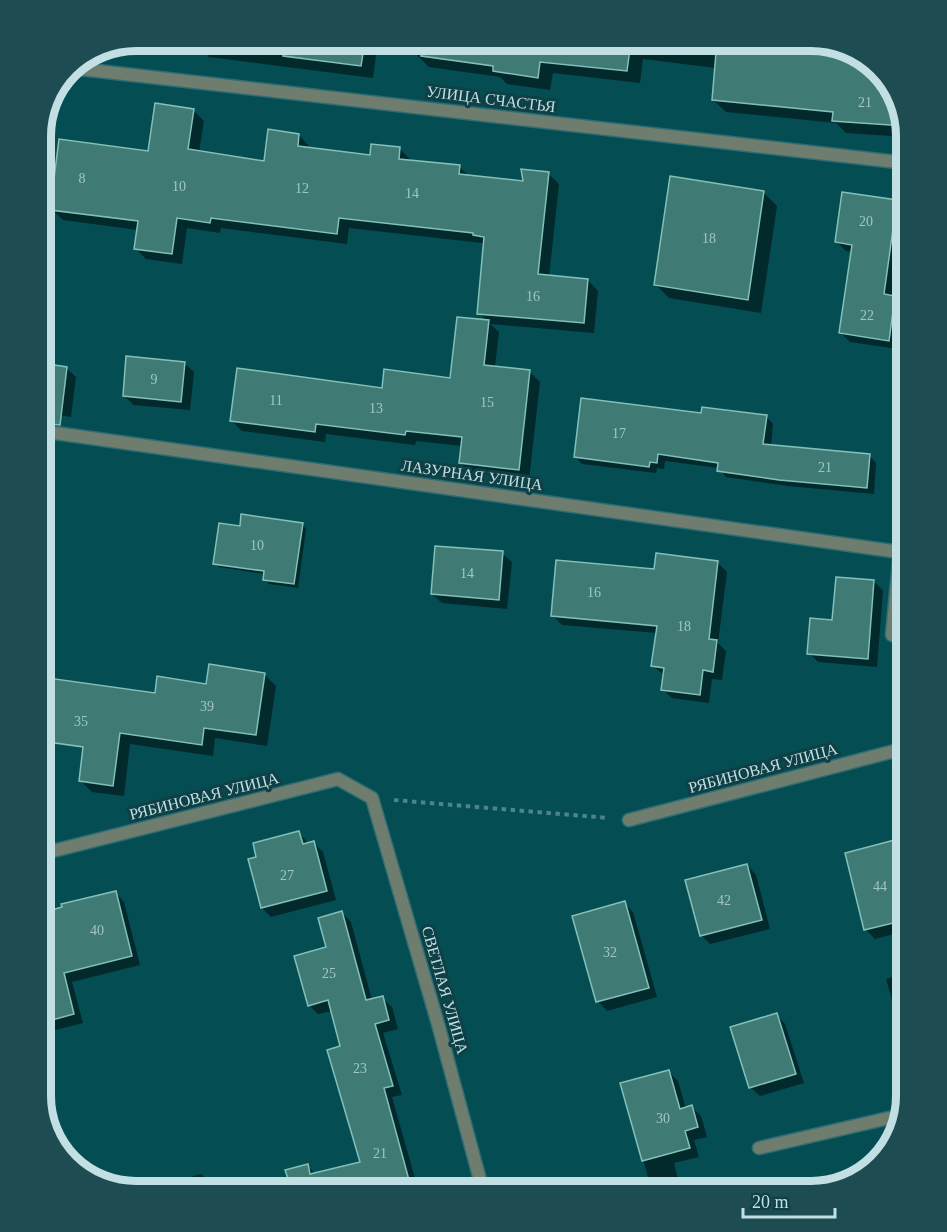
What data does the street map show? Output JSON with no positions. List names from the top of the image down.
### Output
{
  "streets": {
    "street": [
      "УЛИЦА СЧАСТЬЯ",
      "ЛАЗУРНАЯ УЛИЦА",
      "РЯБИНОВАЯ УЛИЦА",
      "СВЕТЛАЯ УЛИЦА"
    ]
  },
  "crossings": [
    ["РЯБИНОВАЯ УЛИЦА", "СВЕТЛАЯ УЛИЦА"]
  ],
  "house_numbers": [
    "21",
    "8",
    "10",
    "12",
    "14",
    "20",
    "18",
    "16",
    "22",
    "9",
    "11",
    "15",
    "13",
    "17",
    "21",
    "10",
    "14",
    "16",
    "18",
    "39",
    "35",
    "27",
    "44",
    "42",
    "40",
    "32",
    "25",
    "23",
    "30",
    "21"
  ],
  "scale_bar": "20 m"
}
